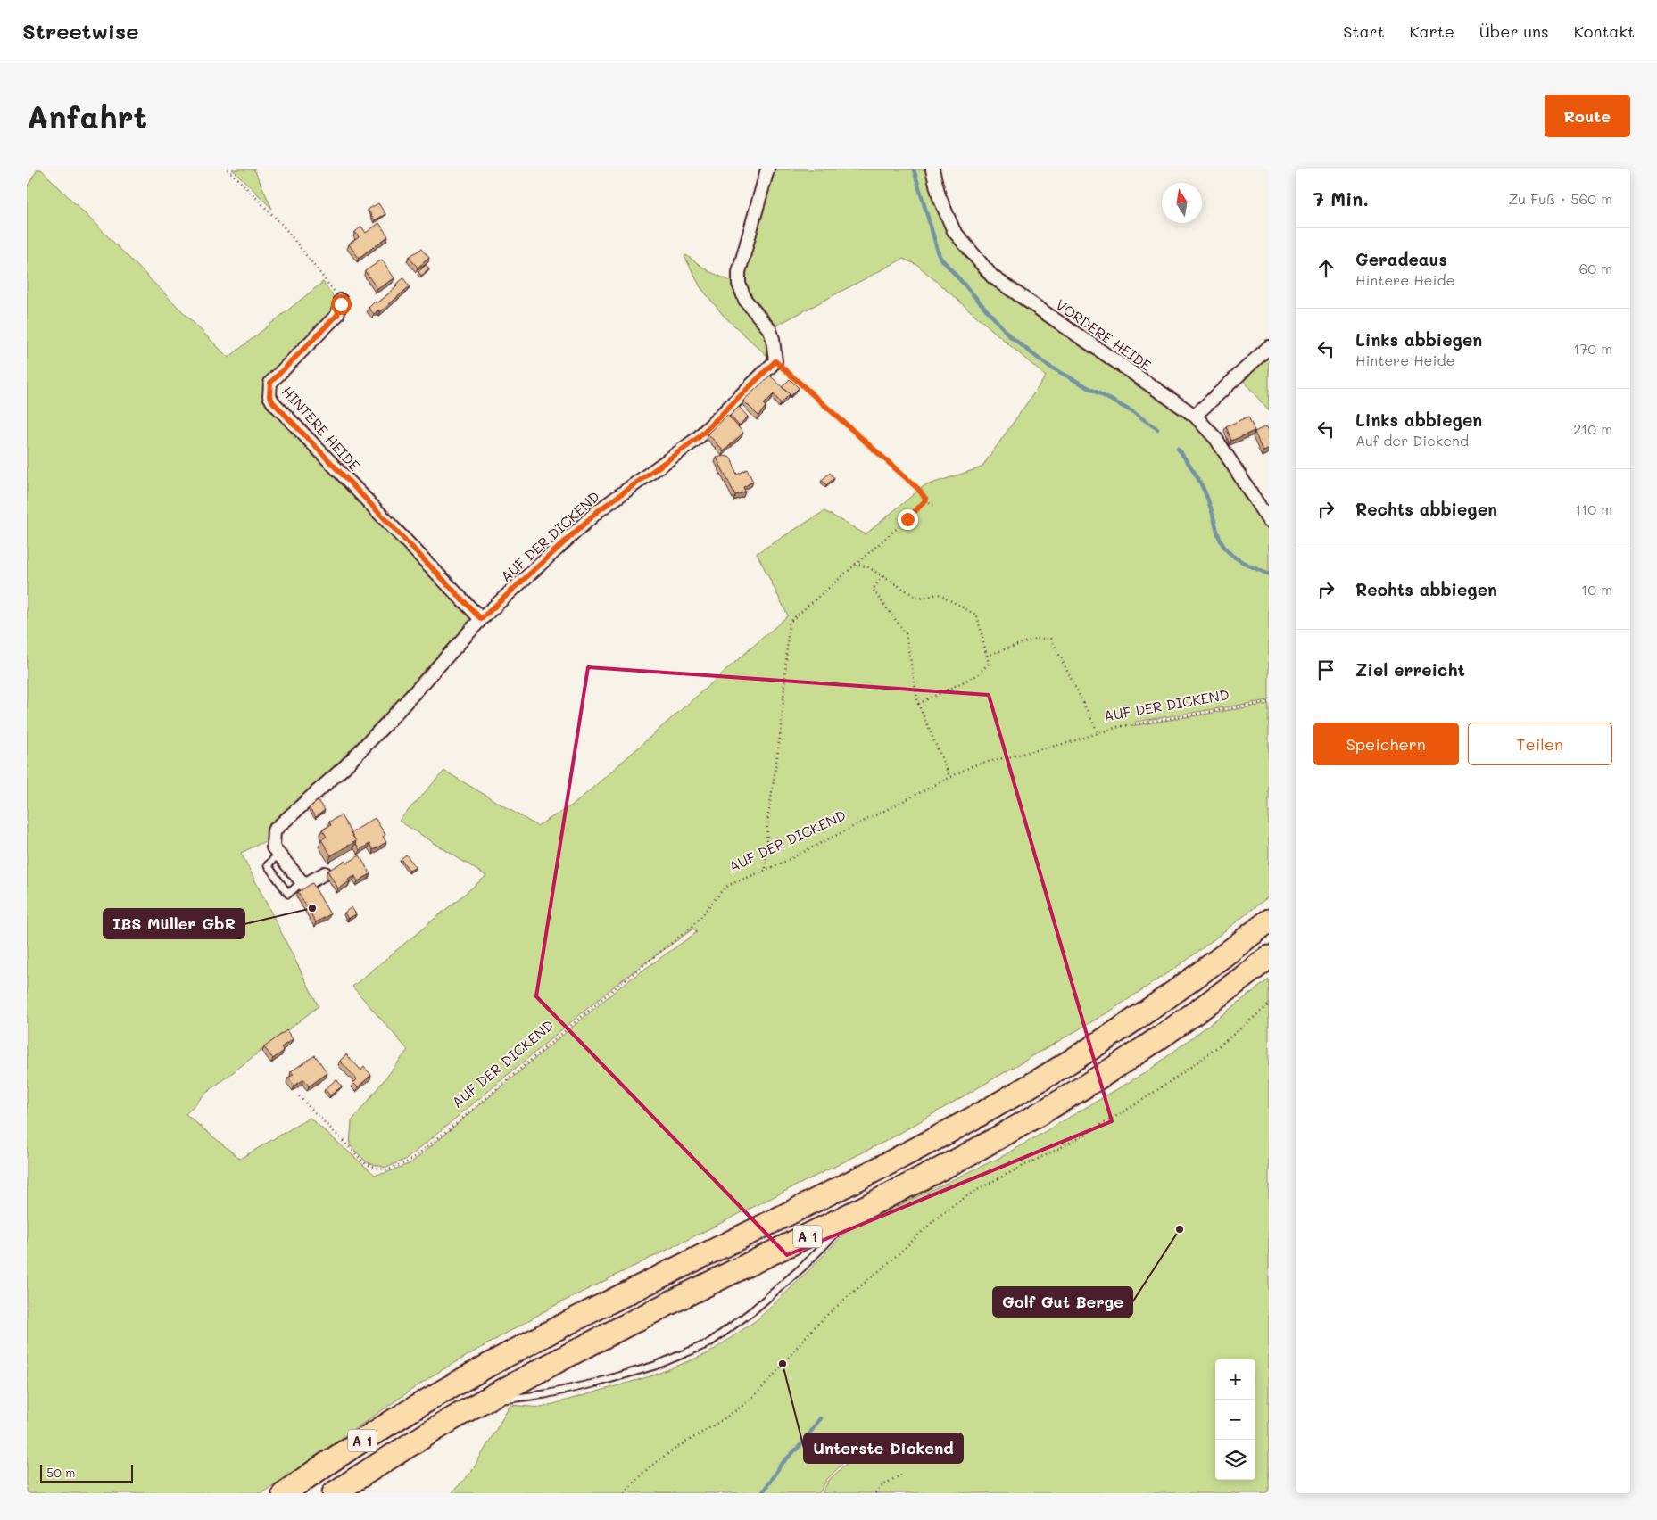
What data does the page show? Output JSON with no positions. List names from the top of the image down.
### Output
{
  "streets": {
    "highway": ["A 1"],
    "street": ["VORDERE HEIDE", "HINTERE HEIDE", "AUF DER DICKEND"]
  },
  "crossings": [
    ["HINTERE HEIDE", "AUF DER DICKEND"]
  ],
  "places": ["IBS Müller GbR", "Golf Gut Berge", "Unterste Dickend"],
  "scale_bar": "50 m",
  "north": "top",
  "page": {
    "header": "Streetwise",
    "nav": [
      "Start",
      "Karte",
      "Über uns",
      "Kontakt"
    ],
    "buttons": [
      "Route",
      ["Speichern", "Teilen"]
    ],
    "title": "Anfahrt",
    "heading": ["7 Min.", "Zu Fuß · 560 m"],
    "list": [
      ["Geradeaus", "Hintere Heide", "60 m"],
      ["Links abbiegen", "Hintere Heide", "170 m"],
      ["Links abbiegen", "Auf der Dickend", "210 m"],
      ["Rechts abbiegen", "110 m"],
      ["Rechts abbiegen", "10 m"],
      "Ziel erreicht"
    ],
    "map_buttons": ["+", "−"],
    "scale": "50 m"
  }
}
